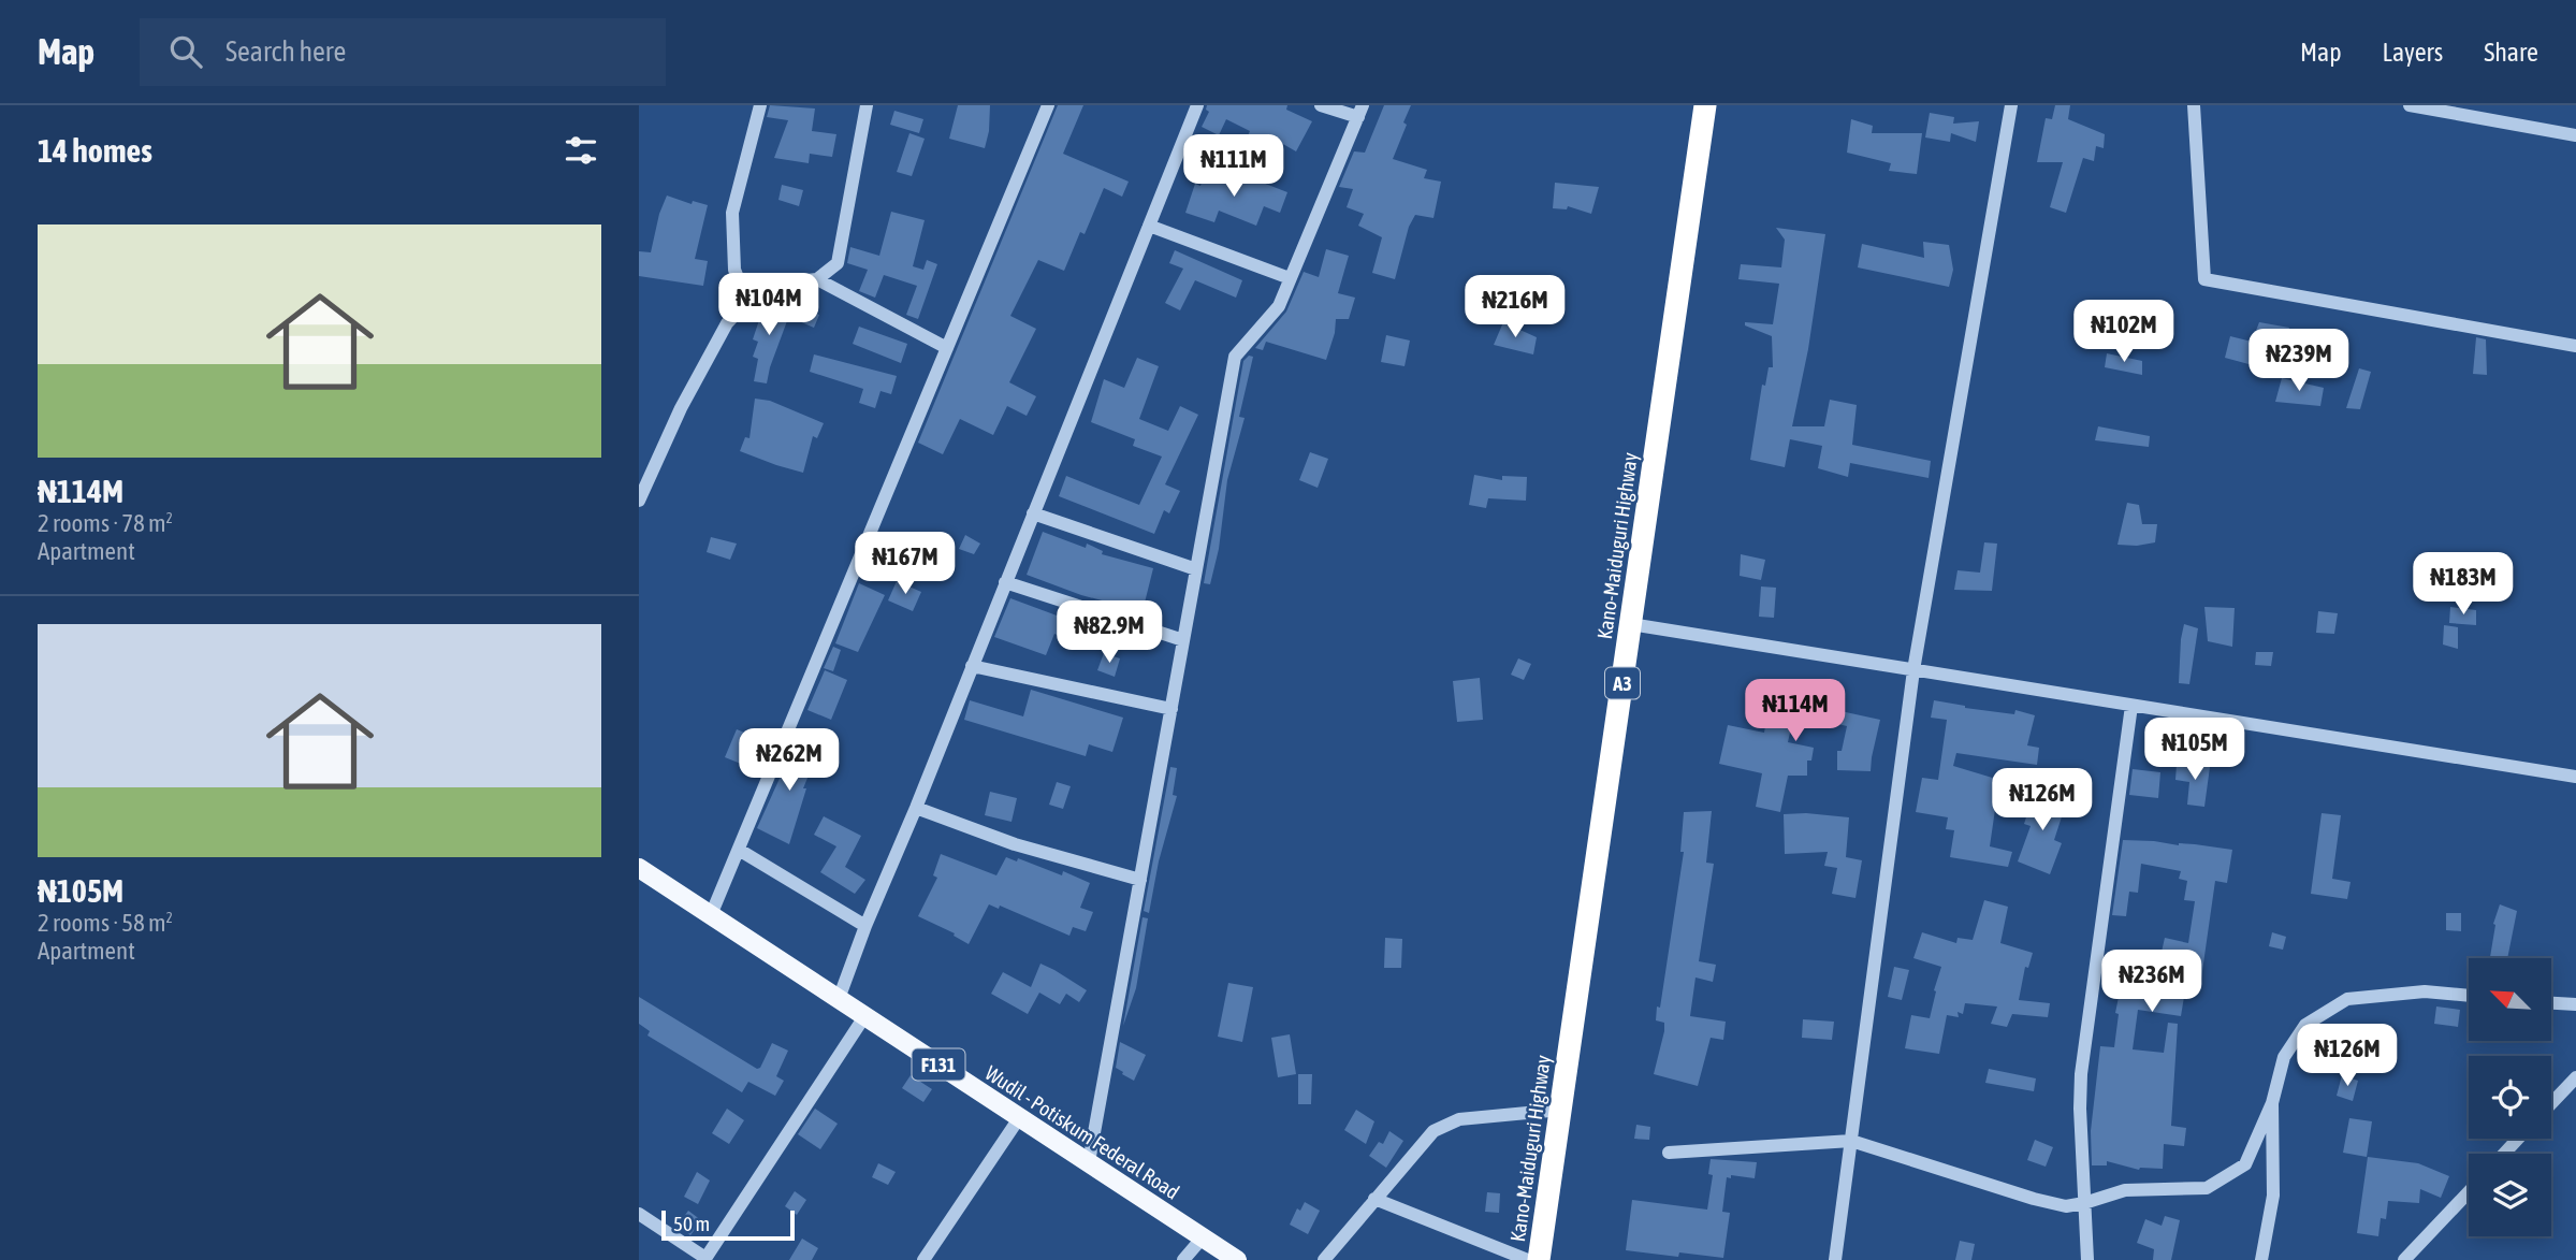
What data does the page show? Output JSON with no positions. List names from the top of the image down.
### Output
{
  "streets": {
    "highway": ["Kano-Maiduguri Highway", "A3"],
    "main road": ["F131", "Wudil - Potiskum Federal Road"]
  },
  "scale_bar": "50 m",
  "north": "top left",
  "page": {
    "header": "Map",
    "search": "Search here",
    "nav": ["Map", "Layers", "Share"],
    "heading": "14 homes",
    "price": [
      "₦111M",
      "₦104M",
      "₦216M",
      "₦102M",
      "₦239M",
      "₦167M",
      "₦183M",
      "₦82.9M",
      "₦114M",
      "₦105M",
      "₦262M",
      "₦126M",
      "₦236M",
      "₦126M"
    ],
    "list": [
      {
        "name": "₦114M",
        "note": "2 rooms · 78 m² · Apartment"
      },
      {
        "name": "₦105M",
        "note": "2 rooms · 58 m² · Apartment"
      }
    ],
    "scale": "50 m"
  }
}
